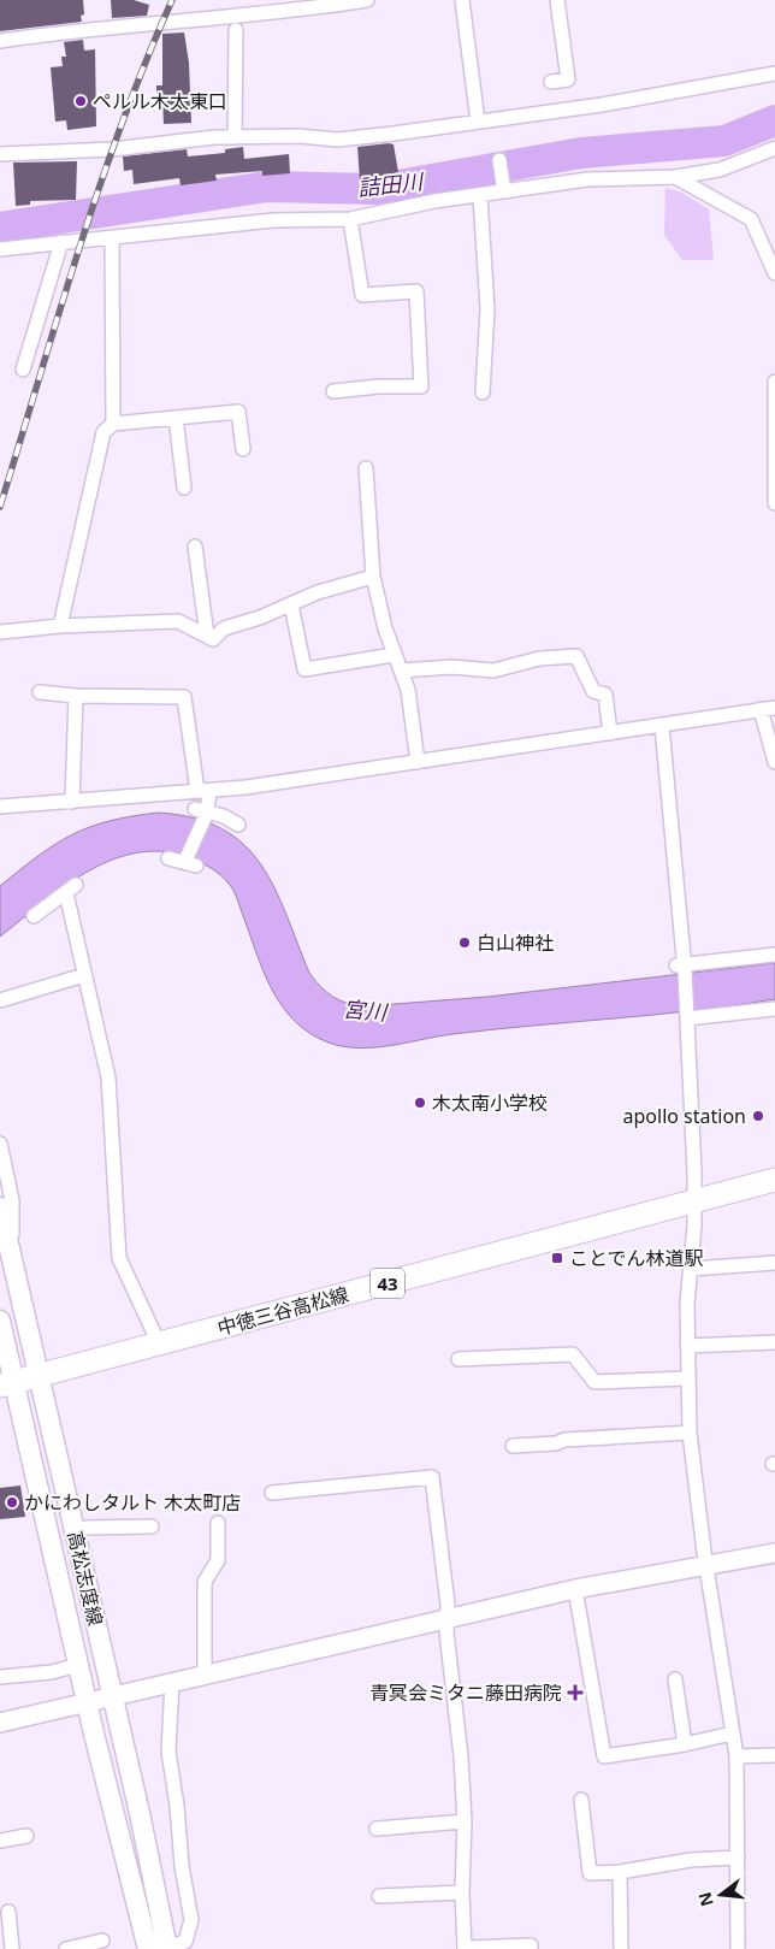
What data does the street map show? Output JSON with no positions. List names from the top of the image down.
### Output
{
  "streets": {
    "main road": ["43", "中徳三谷高松線", "高松志度線"]
  },
  "crossings": [
    ["中徳三谷高松線", "高松志度線"]
  ],
  "water": ["詰田川", "宮川"],
  "places": {
    "other": [
      "ペルル木太東口",
      "白山神社",
      "木太南小学校",
      "apollo station",
      "かにわしタルト 木太町店"
    ],
    "transit": ["ことでん林道駅"],
    "health": ["青冥会ミタニ藤田病院"]
  },
  "north": "left"
}
